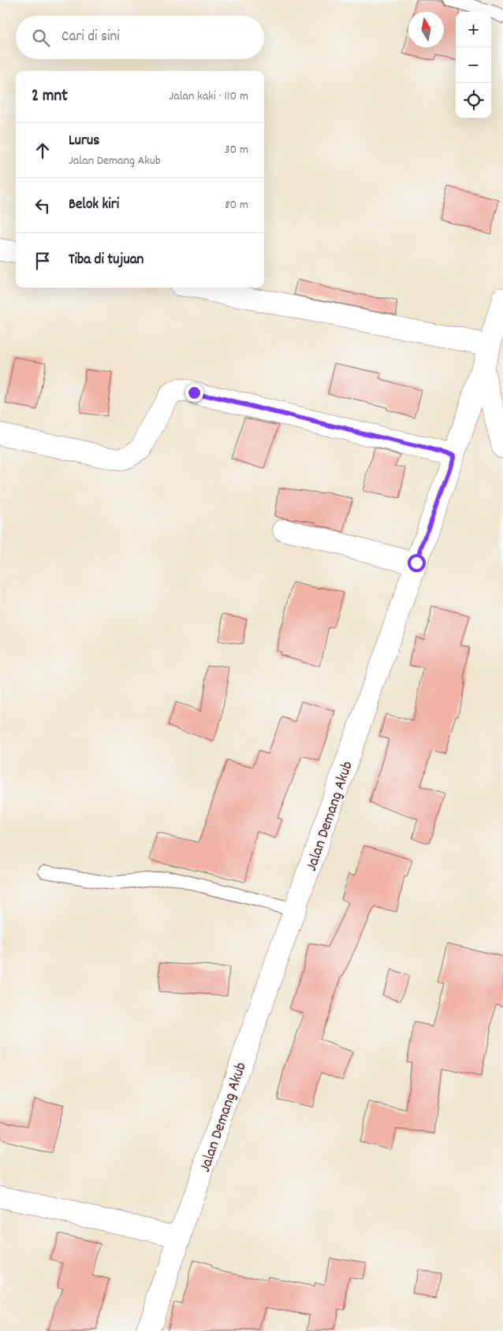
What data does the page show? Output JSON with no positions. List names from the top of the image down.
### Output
{
  "streets": {
    "street": ["Jalan Demang Akub"]
  },
  "north": "top",
  "page": {
    "map_buttons": ["+", "−"],
    "search": "Cari di sini",
    "heading": ["2 mnt", "Jalan kaki · 110 m"],
    "list": [
      ["Lurus", "Jalan Demang Akub", "30 m"],
      ["Belok kiri", "80 m"],
      "Tiba di tujuan"
    ]
  }
}
